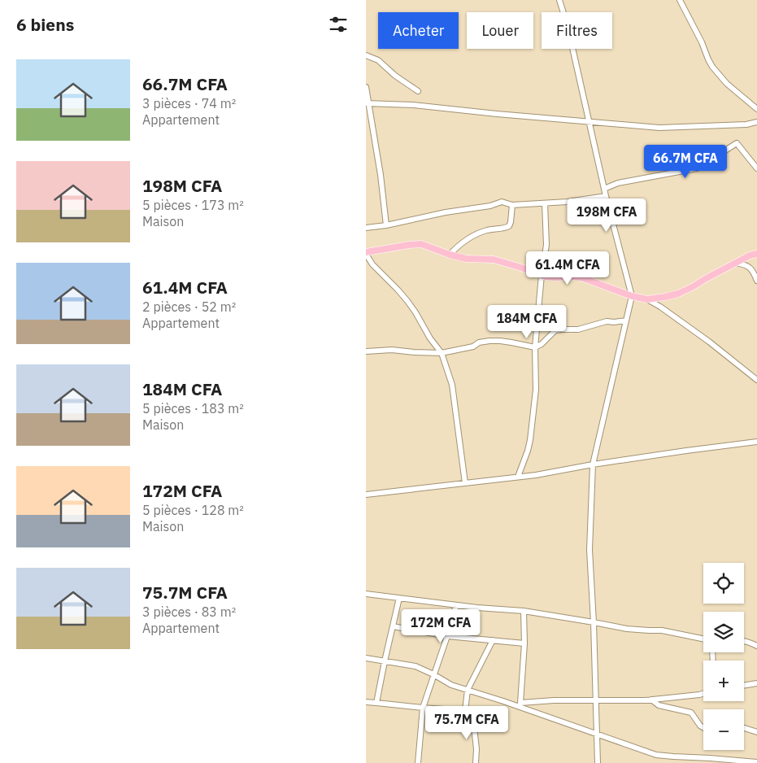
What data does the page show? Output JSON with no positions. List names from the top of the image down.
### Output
{
  "page": {
    "heading": "6 biens",
    "chip": ["Acheter", "Louer", "Filtres"],
    "list": [
      {
        "name": "66.7M CFA",
        "note": "3 pièces · 74 m² · Appartement"
      },
      {
        "name": "198M CFA",
        "note": "5 pièces · 173 m² · Maison"
      },
      {
        "name": "61.4M CFA",
        "note": "2 pièces · 52 m² · Appartement"
      },
      {
        "name": "184M CFA",
        "note": "5 pièces · 183 m² · Maison"
      },
      {
        "name": "172M CFA",
        "note": "5 pièces · 128 m² · Maison"
      },
      {
        "name": "75.7M CFA",
        "note": "3 pièces · 83 m² · Appartement"
      }
    ],
    "price": [
      "66.7M CFA",
      "198M CFA",
      "61.4M CFA",
      "184M CFA",
      "172M CFA",
      "75.7M CFA"
    ],
    "map_buttons": ["+", "−"]
  }
}
